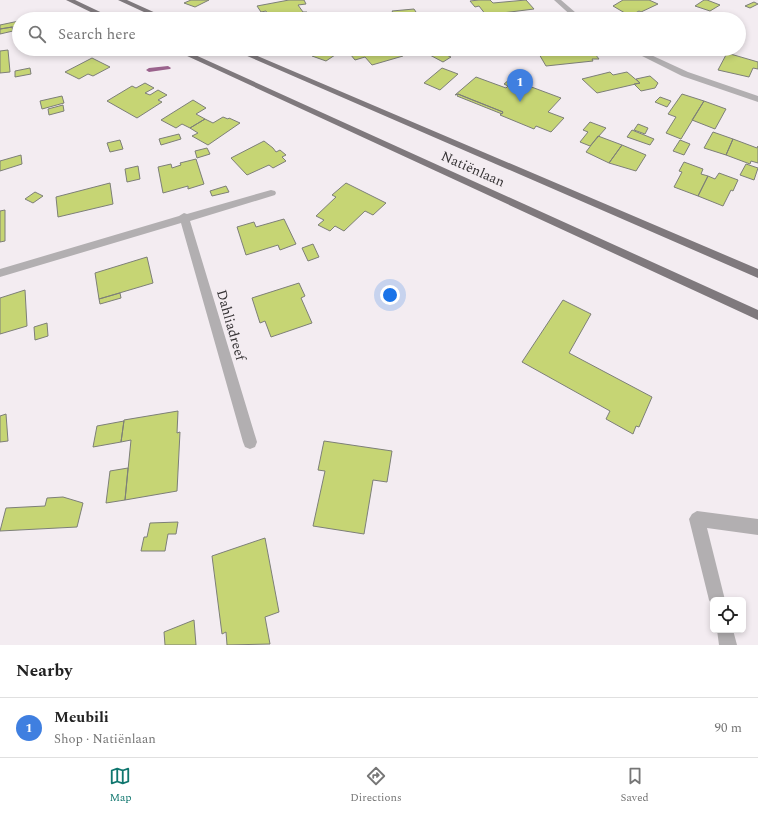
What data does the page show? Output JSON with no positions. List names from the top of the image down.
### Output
{
  "streets": {
    "main road": ["Natiënlaan"],
    "street": ["Dahliadreef"]
  },
  "page": {
    "search": "Search here",
    "pins": "1",
    "heading": "Nearby",
    "list": [
      {
        "mark": "1",
        "name": "Meubili",
        "note": "Shop · Natiënlaan",
        "value": "90 m"
      }
    ],
    "nav": ["Map", "Directions", "Saved"]
  }
}
